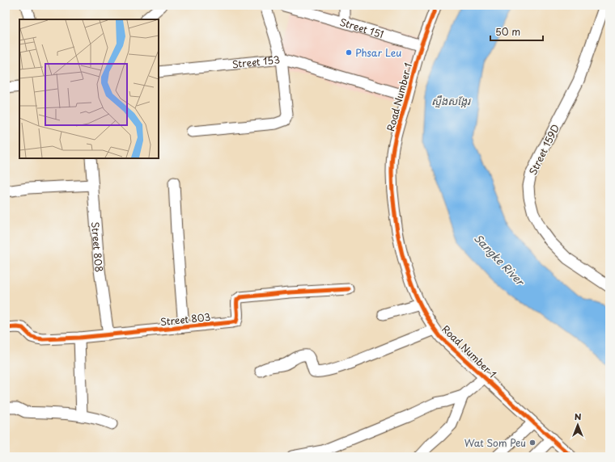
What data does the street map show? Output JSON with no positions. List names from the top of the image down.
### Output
{
  "streets": {
    "street": [
      "Street 151",
      "Street 153",
      "Road Number 1",
      "Street 159D",
      "Street 808",
      "Street 803"
    ]
  },
  "crossings": [
    ["Street 151", "Road Number 1"],
    ["Street 153", "Road Number 1"],
    ["Street 808", "Street 803"]
  ],
  "water": ["ស្ទឹងសង្កែរ", "Sangke River"],
  "places": ["Phsar Leu", "Wat Som Peu"],
  "scale_bar": "50 m",
  "north": "top"
}
